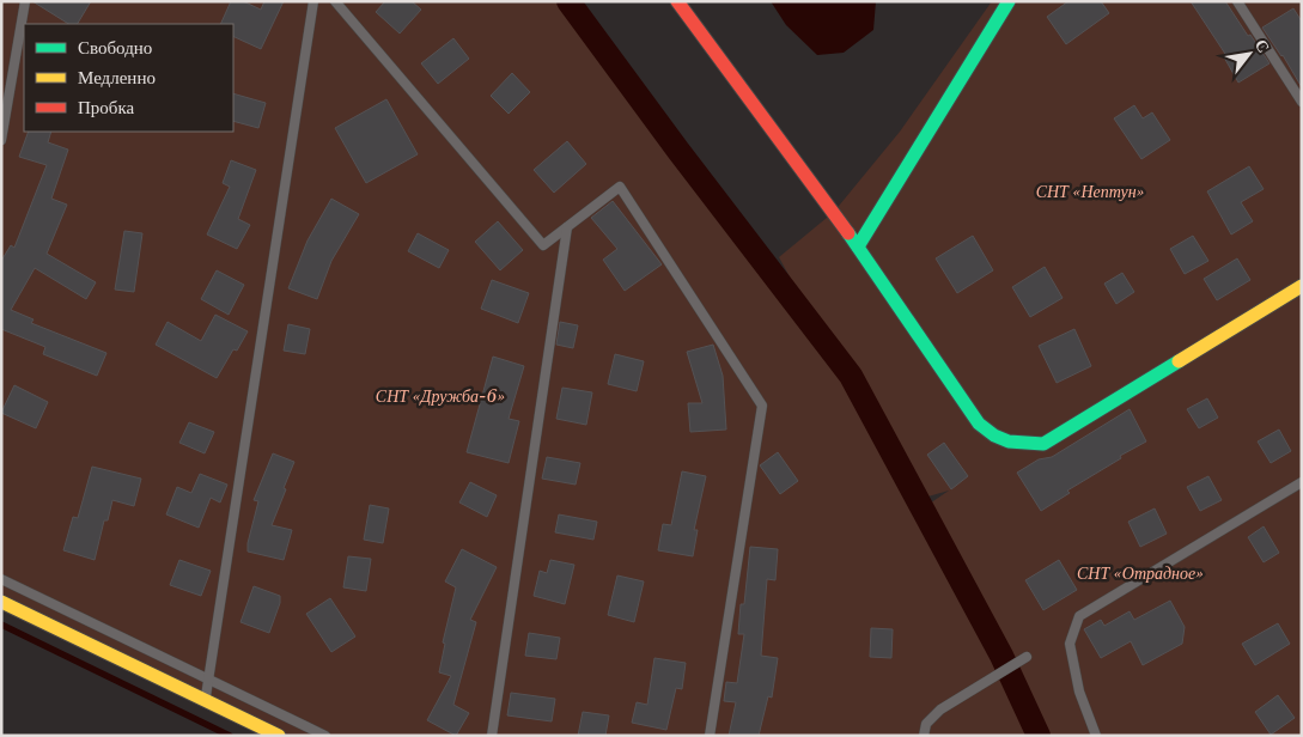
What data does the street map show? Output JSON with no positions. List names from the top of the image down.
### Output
{
  "parks": ["СНТ «Нептун»", "СНТ «Дружба-6»", "СНТ «Отрадное»"],
  "legend": ["Свободно", "Медленно", "Пробка"],
  "north": "top right"
}
